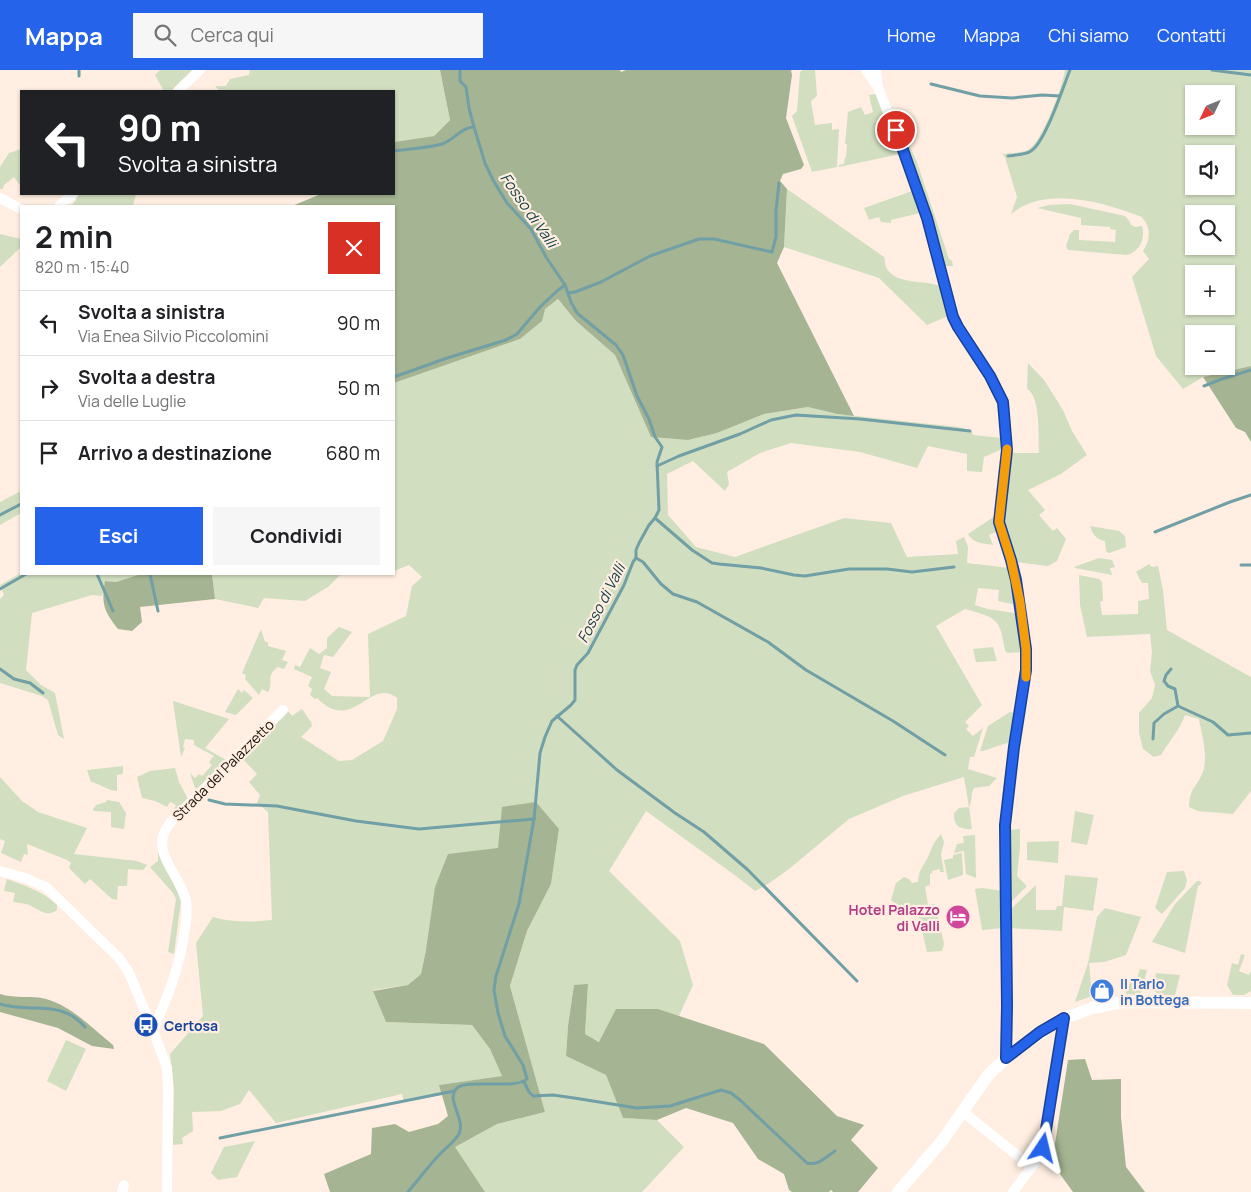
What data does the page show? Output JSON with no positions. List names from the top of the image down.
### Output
{
  "streets": {
    "street": ["Strada del Palazzetto"]
  },
  "water": ["Fosso di Valli"],
  "places": {
    "hotel": ["Hotel Palazzo di Valli"],
    "shop": ["Il Tarlo in Bottega"],
    "bus stop": ["Certosa"]
  },
  "north": "bottom left",
  "page": {
    "header": "Mappa",
    "search": "Cerca qui",
    "nav": [
      "Home",
      "Mappa",
      "Chi siamo",
      "Contatti"
    ],
    "map_buttons": ["+", "−"],
    "turn": ["90 m", "Svolta a sinistra"],
    "heading": ["2 min", "820 m · 15:40"],
    "list": [
      {
        "name": "Svolta a sinistra",
        "note": "Via Enea Silvio Piccolomini",
        "value": "90 m"
      },
      {
        "name": "Svolta a destra",
        "note": "Via delle Luglie",
        "value": "50 m"
      },
      {
        "name": "Arrivo a destinazione",
        "value": "680 m"
      }
    ],
    "buttons": ["Esci", "Condividi"]
  }
}
